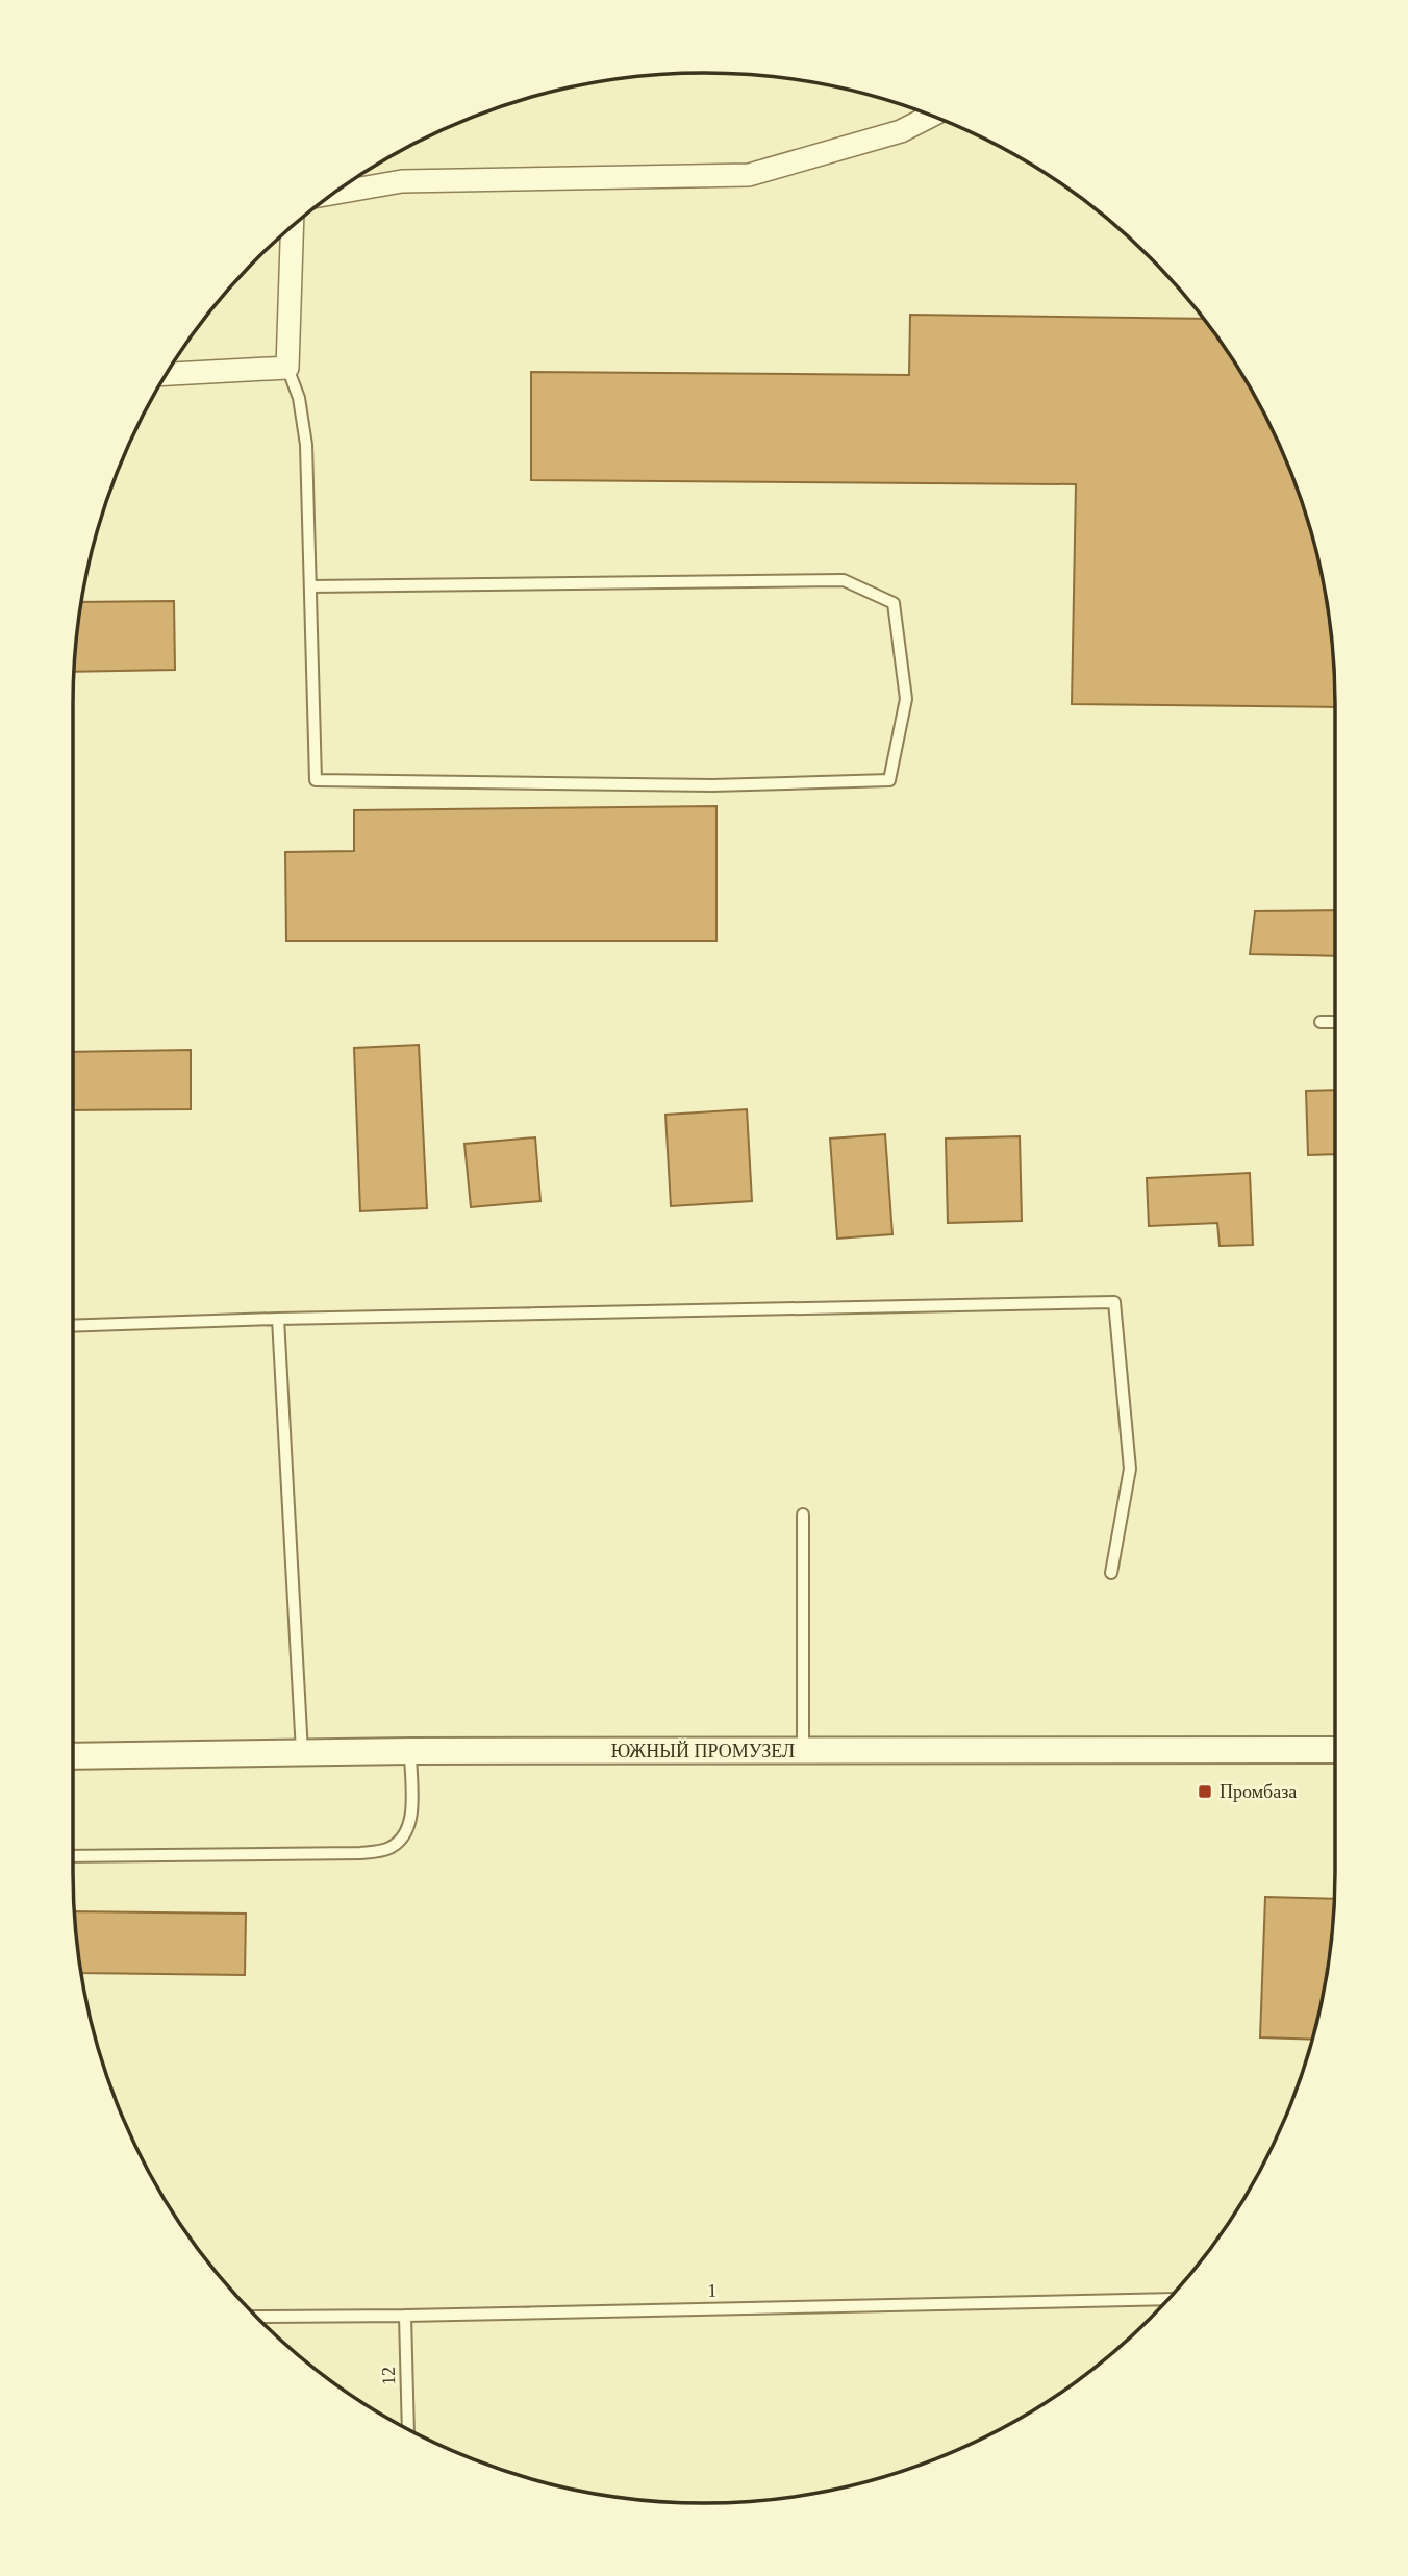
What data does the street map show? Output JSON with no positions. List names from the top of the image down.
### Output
{
  "streets": {
    "street": ["ЮЖНЫЙ ПРОМУЗЕЛ"],
    "lane": ["1", "12"]
  },
  "crossings": [
    ["1", "12"]
  ],
  "places": {
    "transit": ["Промбаза"]
  }
}
